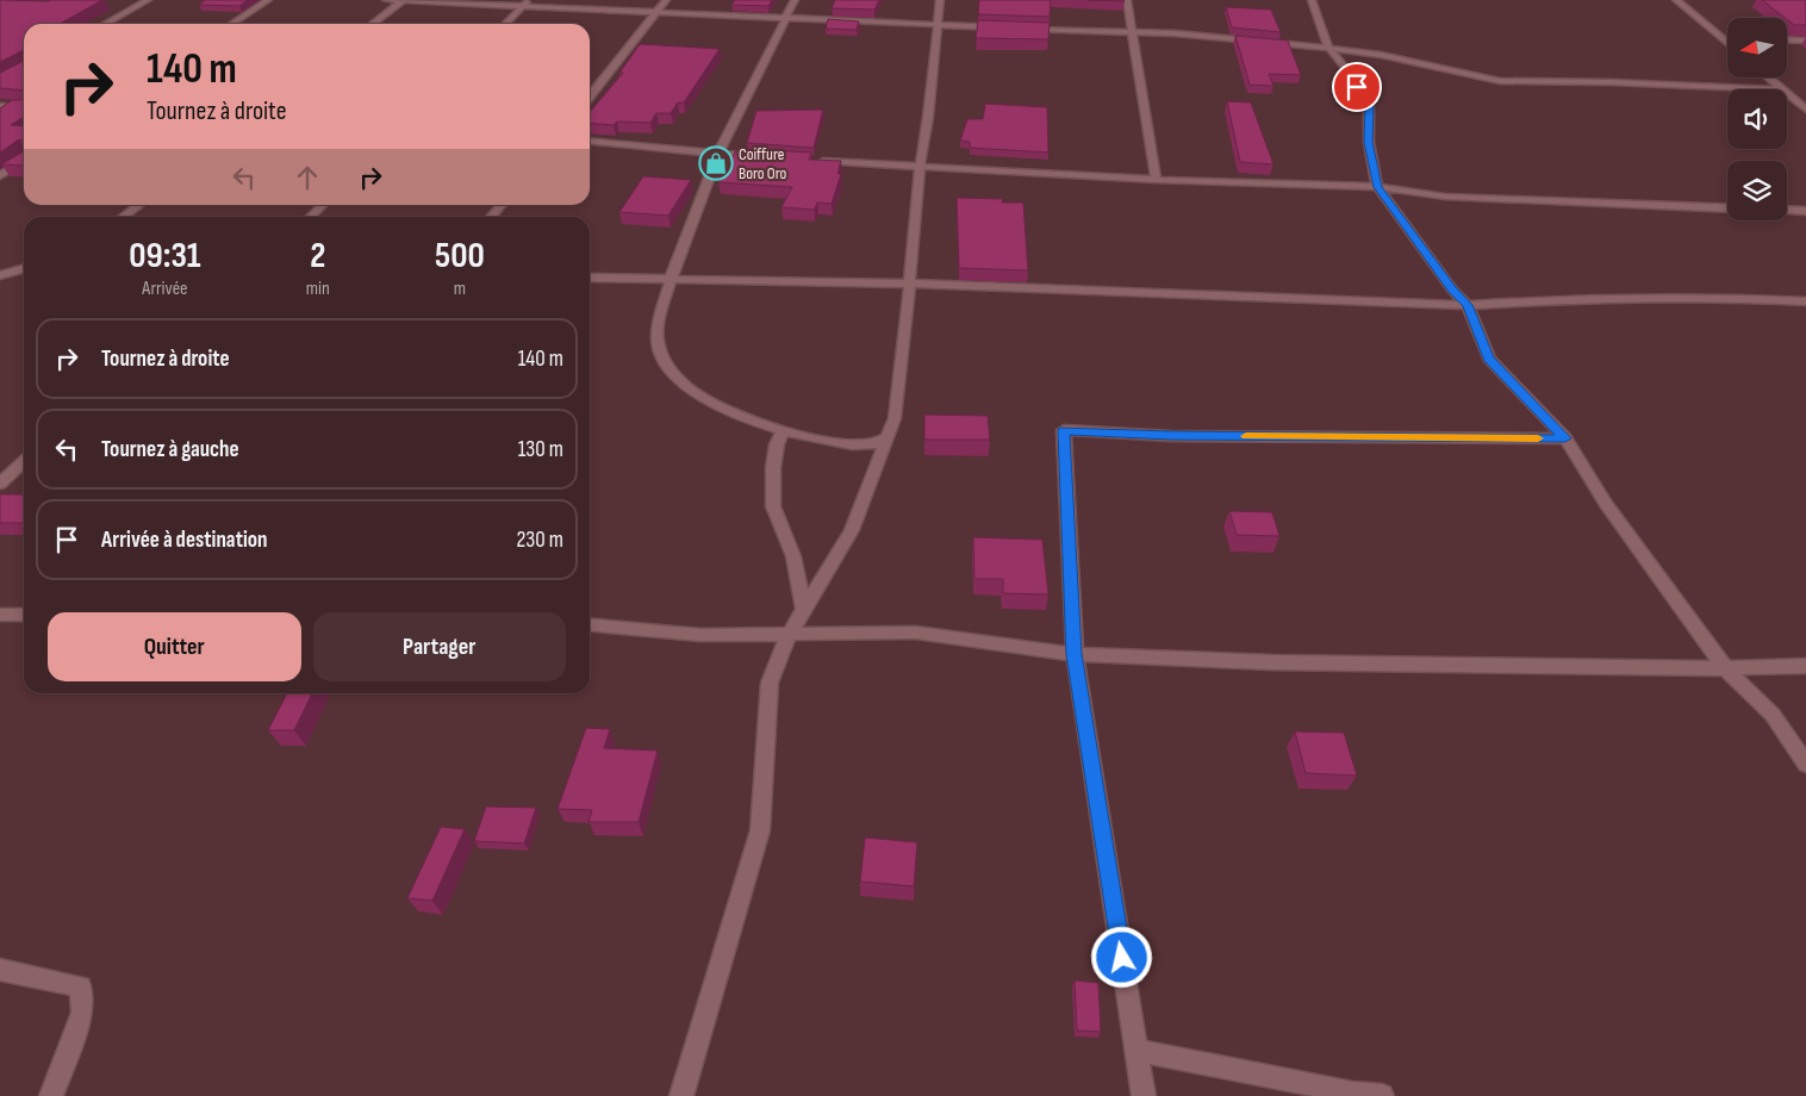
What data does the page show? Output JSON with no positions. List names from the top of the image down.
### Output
{
  "places": {
    "shop": ["Coiffure Boro Oro"]
  },
  "north": "left",
  "page": {
    "turn": ["140 m", "Tournez à droite"],
    "eta": [
      "09:31",
      "Arrivée",
      "2",
      "min",
      "500",
      "m"
    ],
    "list": [
      {
        "name": "Tournez à droite",
        "value": "140 m"
      },
      {
        "name": "Tournez à gauche",
        "value": "130 m"
      },
      {
        "name": "Arrivée à destination",
        "value": "230 m"
      }
    ],
    "buttons": ["Quitter", "Partager"]
  }
}
